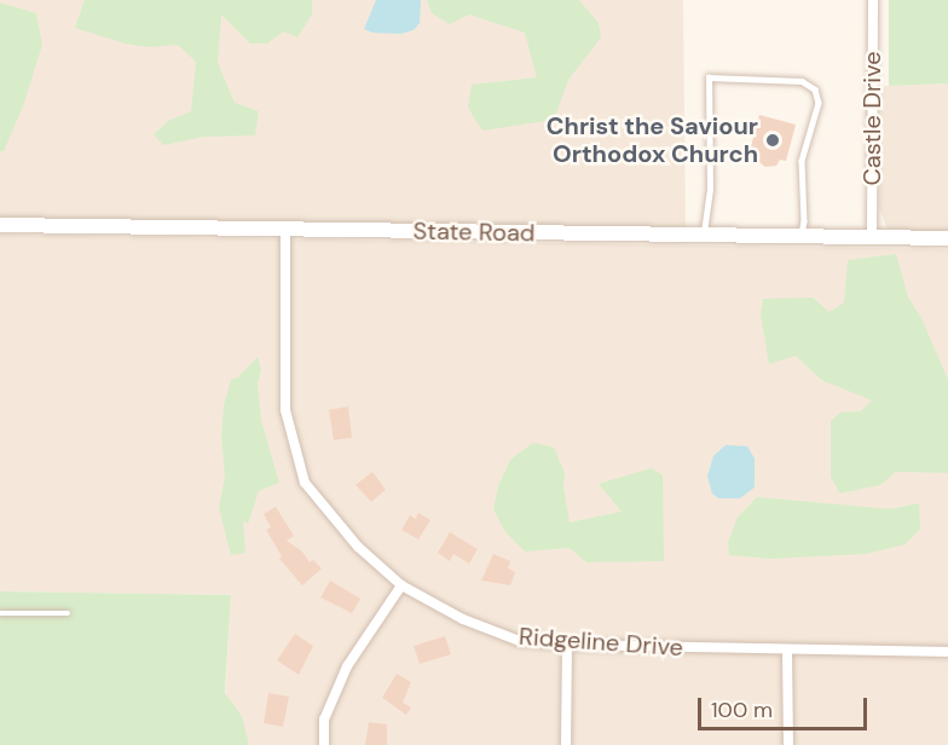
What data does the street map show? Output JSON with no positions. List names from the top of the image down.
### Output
{
  "streets": {
    "main road": ["State Road"],
    "street": ["Castle Drive", "Ridgeline Drive"]
  },
  "crossings": [
    ["Castle Drive", "State Road"],
    ["State Road", "Ridgeline Drive"]
  ],
  "places": ["Christ the Saviour Orthodox Church"],
  "scale_bar": "100 m"
}
